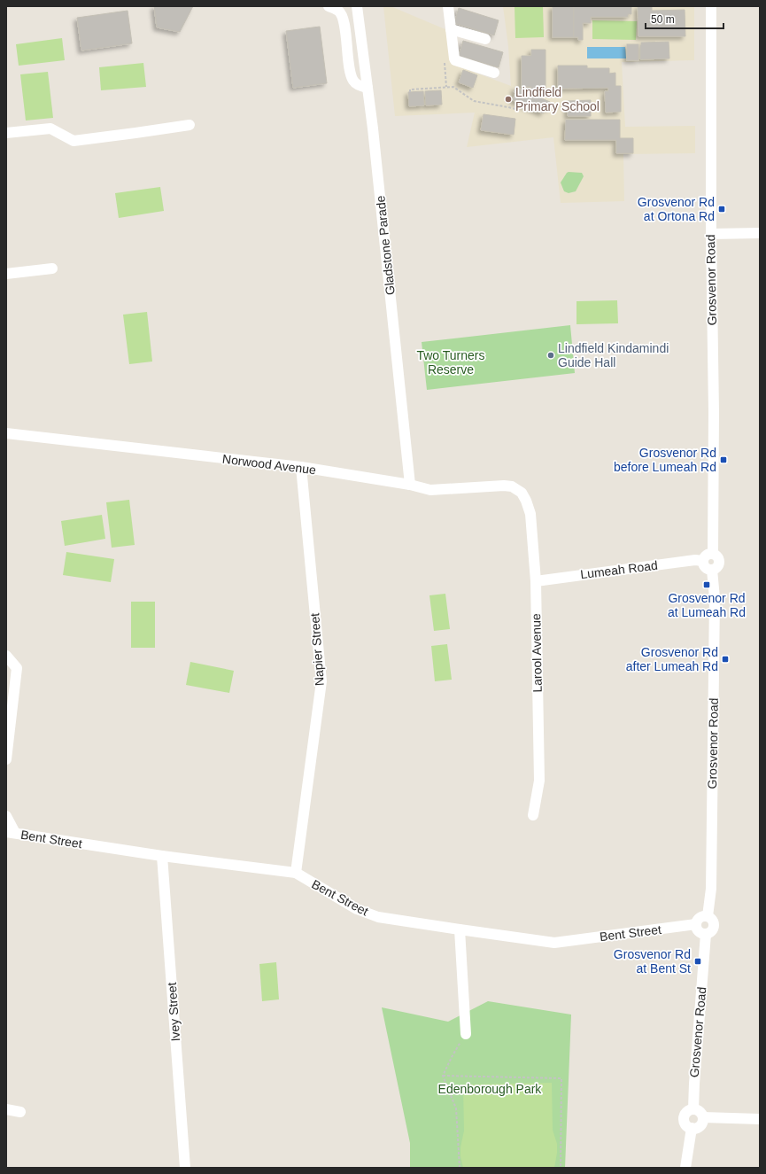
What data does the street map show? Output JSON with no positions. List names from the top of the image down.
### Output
{
  "streets": {
    "street": [
      "Gladstone Parade",
      "Grosvenor Road",
      "Norwood Avenue",
      "Lumeah Road",
      "Napier Street",
      "Larool Avenue",
      "Bent Street",
      "Ivey Street"
    ]
  },
  "crossings": [
    ["Gladstone Parade", "Norwood Avenue"],
    ["Grosvenor Road", "Lumeah Road"],
    ["Grosvenor Road", "Bent Street"],
    ["Norwood Avenue", "Napier Street"],
    ["Norwood Avenue", "Larool Avenue"],
    ["Lumeah Road", "Larool Avenue"],
    ["Napier Street", "Bent Street"],
    ["Bent Street", "Ivey Street"]
  ],
  "parks": ["Two Turners Reserve", "Edenborough Park"],
  "places": {
    "other": ["Lindfield Primary School", "Lindfield Kindamindi Guide Hall"],
    "transit": [
      "Grosvenor Rd at Ortona Rd",
      "Grosvenor Rd before Lumeah Rd",
      "Grosvenor Rd at Lumeah Rd",
      "Grosvenor Rd after Lumeah Rd",
      "Grosvenor Rd at Bent St"
    ]
  },
  "scale_bar": "50 m"
}
